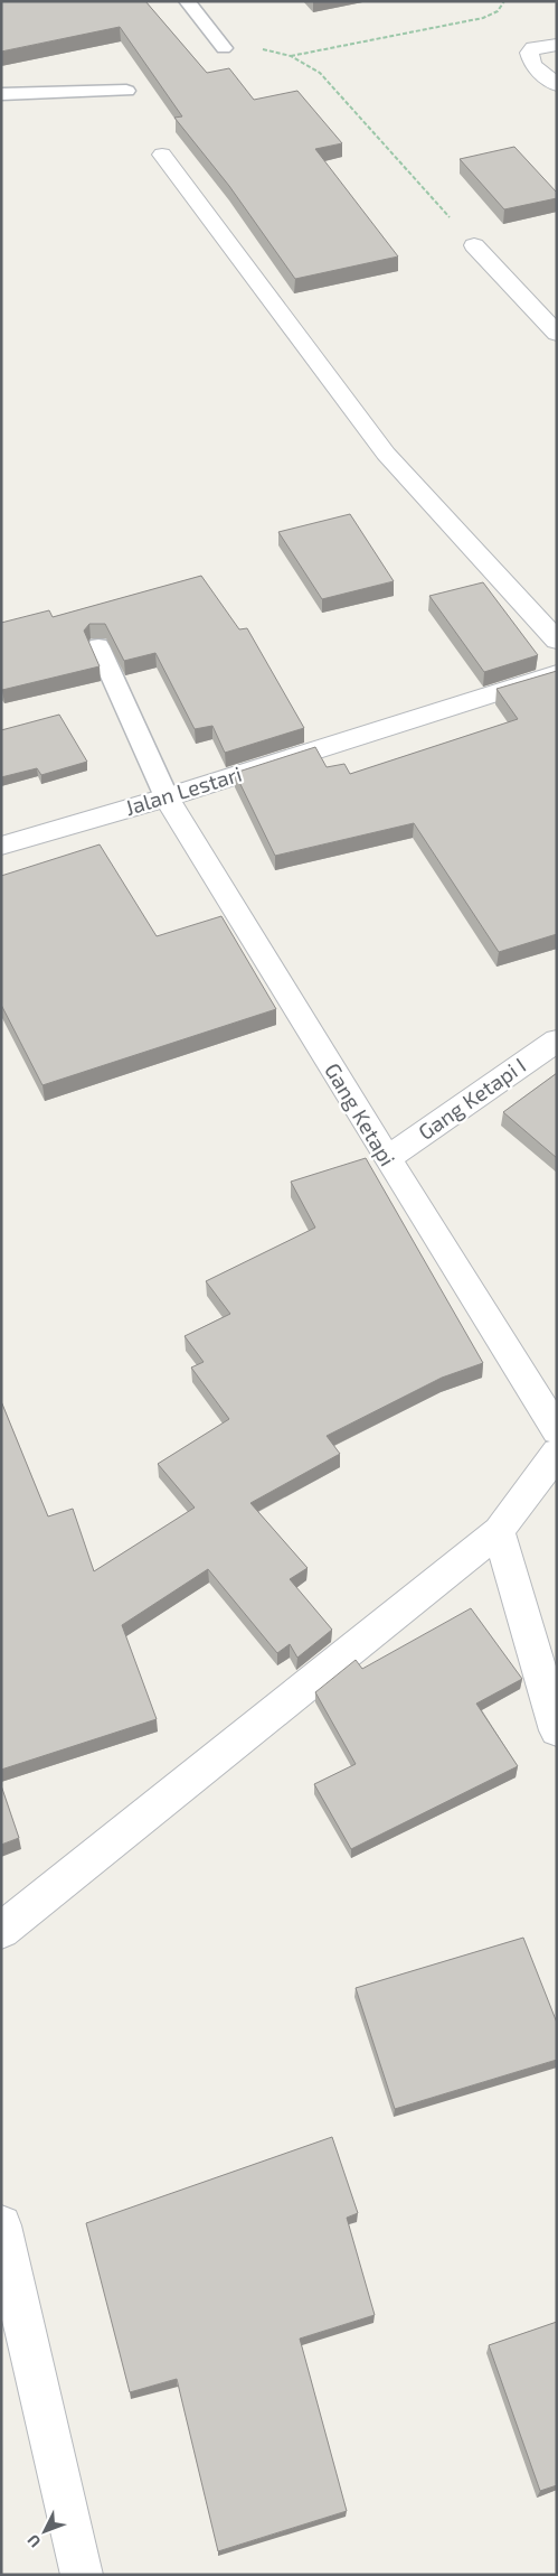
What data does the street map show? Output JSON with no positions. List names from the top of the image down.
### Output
{
  "streets": {
    "street": ["Jalan Lestari", "Gang Ketapi I", "Gang Ketapi"]
  },
  "crossings": [
    ["Jalan Lestari", "Gang Ketapi"],
    ["Gang Ketapi I", "Gang Ketapi"]
  ],
  "north": "bottom left"
}
